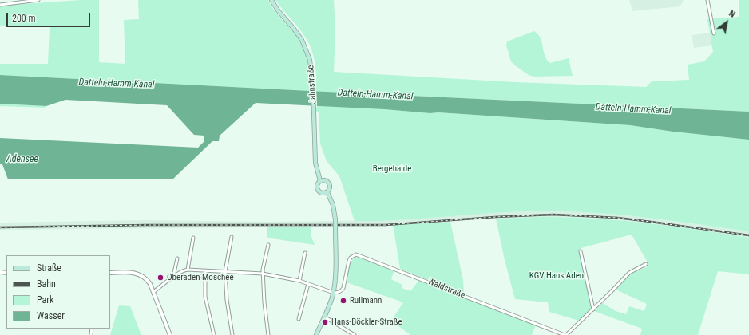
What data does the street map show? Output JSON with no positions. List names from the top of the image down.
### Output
{
  "streets": {
    "main road": ["Jahnstraße"],
    "street": ["Waldstraße"]
  },
  "water": ["Datteln-Hamm-Kanal", "Adensee"],
  "parks": ["Bergehalde", "KGV Haus Aden"],
  "places": ["Oberaden Moschee", "Rullmann", "Hans-Böckler-Straße"],
  "legend": [
    "Straße",
    "Bahn",
    "Park",
    "Wasser"
  ],
  "scale_bar": "200 m",
  "north": "top right"
}
